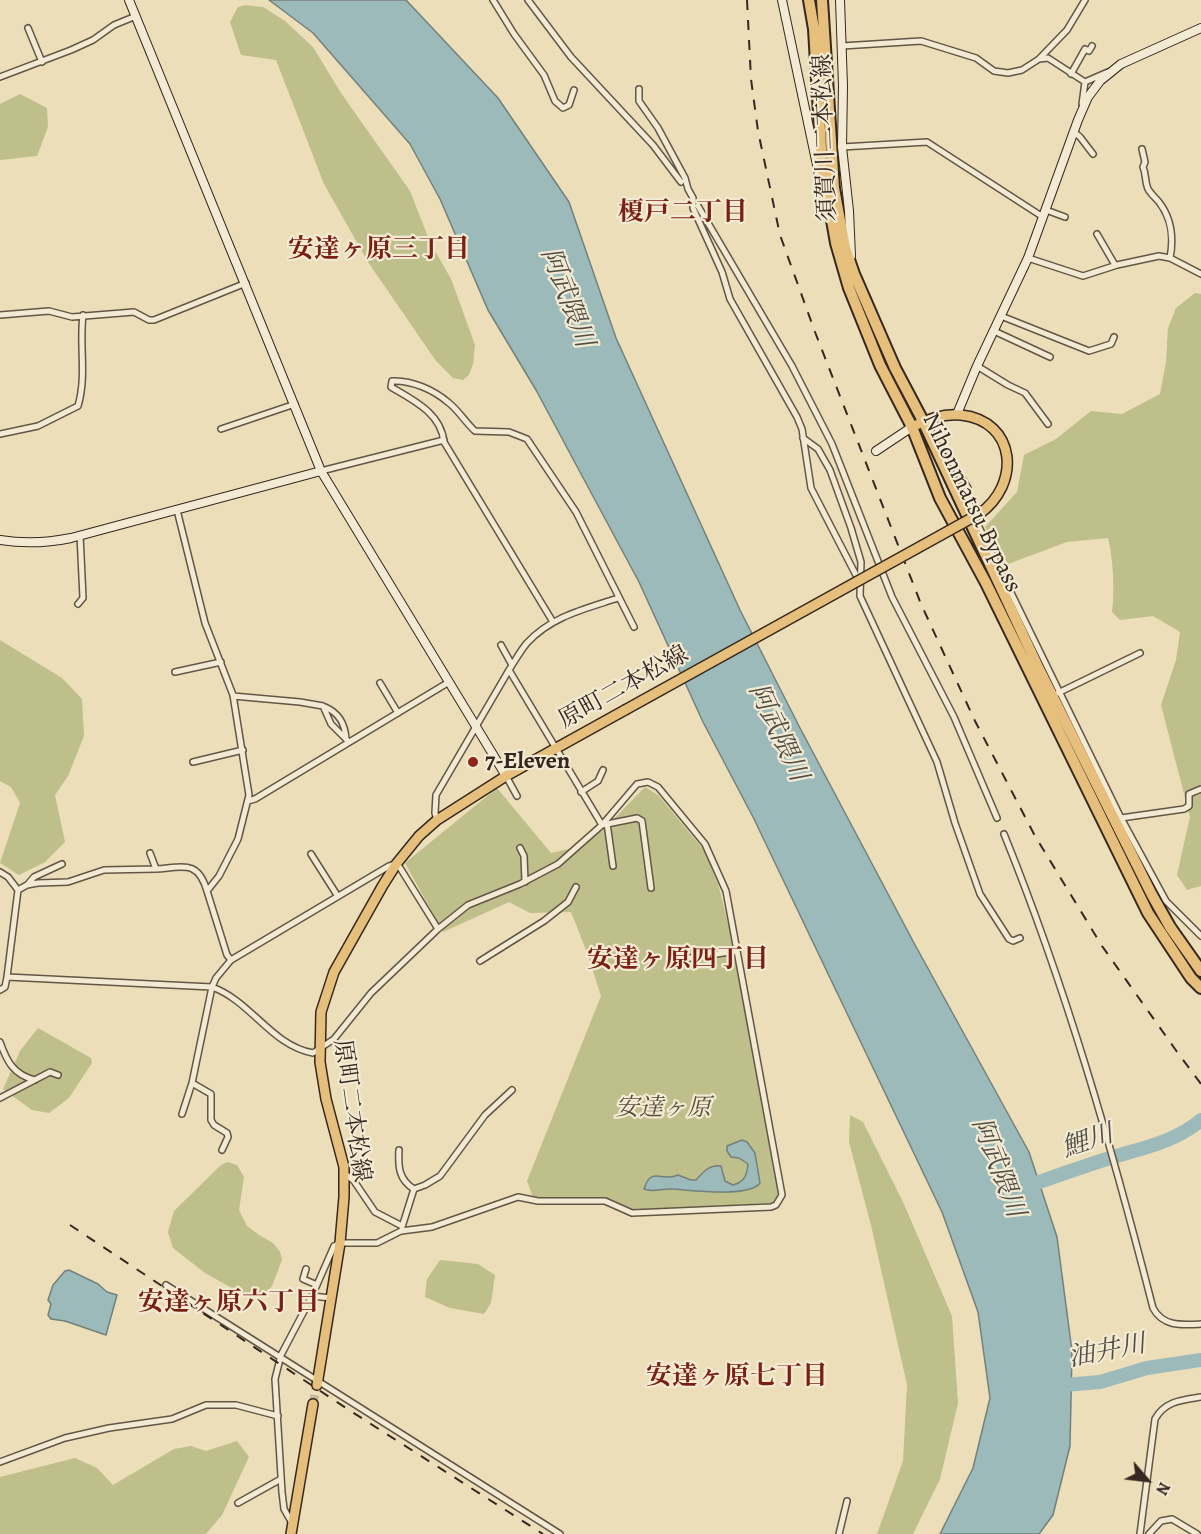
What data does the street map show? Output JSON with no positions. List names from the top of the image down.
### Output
{
  "streets": {
    "highway": ["Nihonmatsu Bypass"],
    "main road": ["原町二本松線"],
    "street": ["須賀川二本松線"]
  },
  "crossings": [
    ["須賀川二本松線", "Nihonmatsu Bypass"]
  ],
  "districts": [
    "榎戸二丁目",
    "安達ヶ原三丁目",
    "安達ヶ原四丁目",
    "安達ヶ原六丁目",
    "安達ヶ原七丁目"
  ],
  "water": ["阿武隈川", "鯉川", "油井川"],
  "parks": ["安達ヶ原"],
  "places": ["7-Eleven"],
  "north": "bottom right"
}
